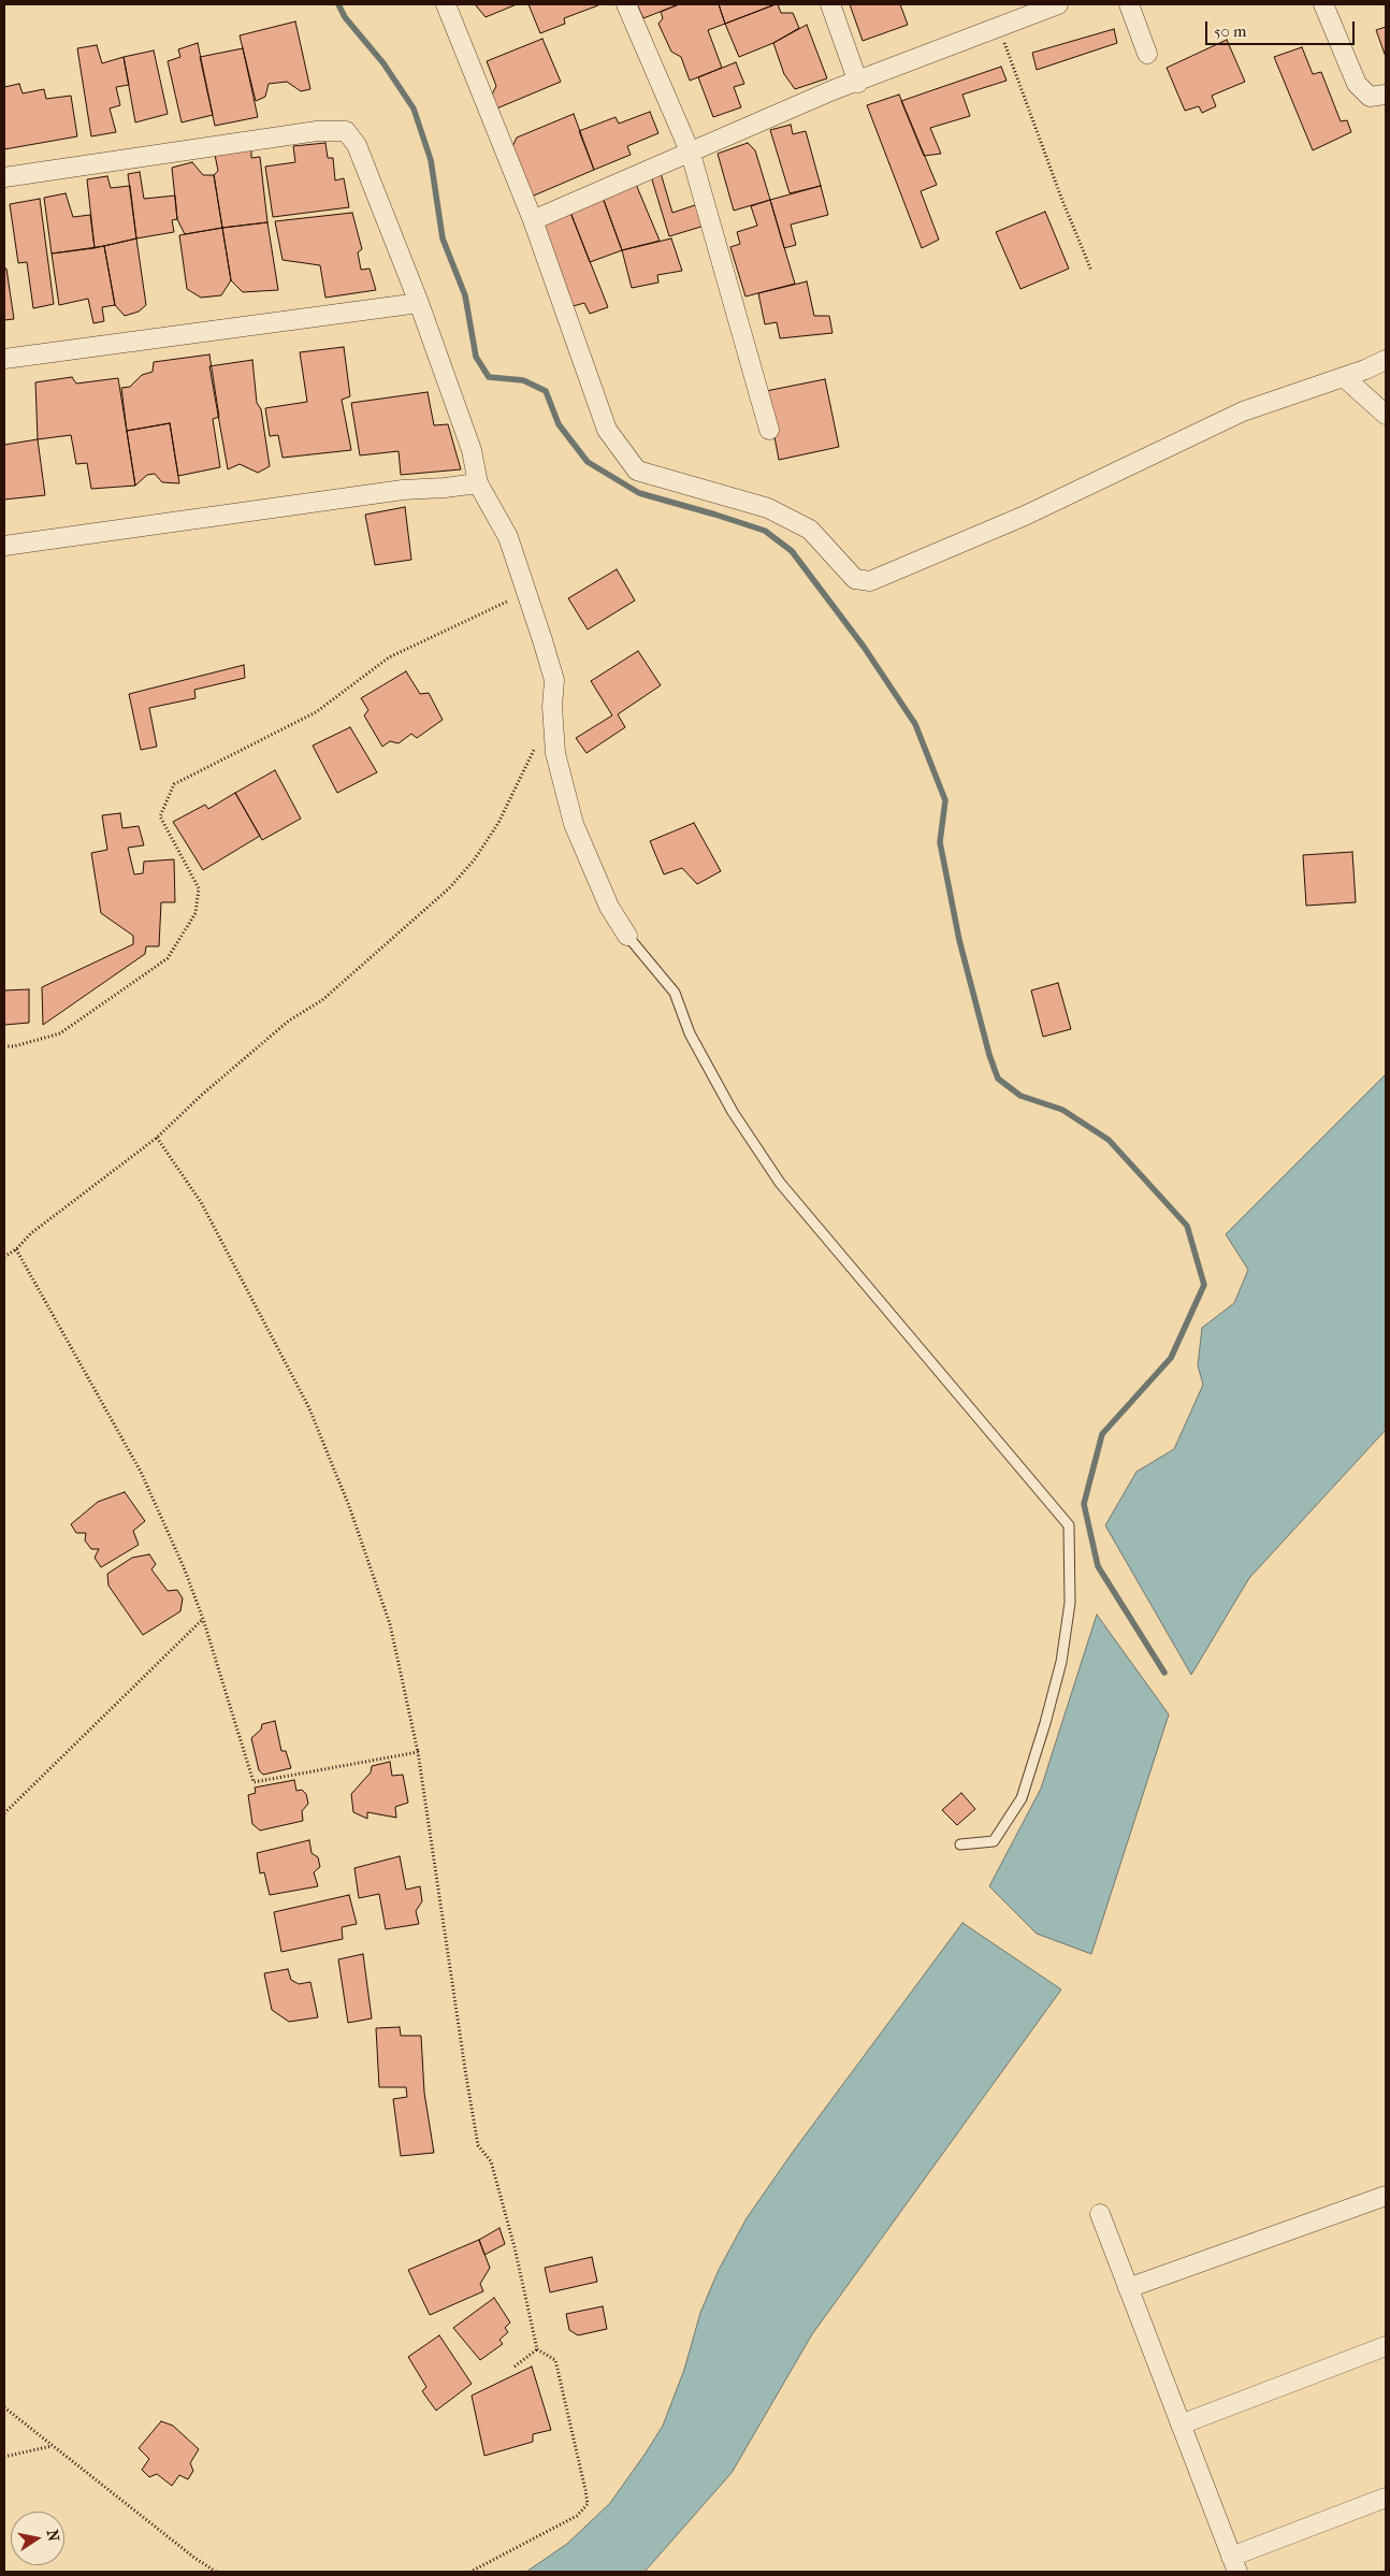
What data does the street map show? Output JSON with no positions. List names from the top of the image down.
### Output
{
  "scale_bar": "50 m",
  "north": "right"
}
